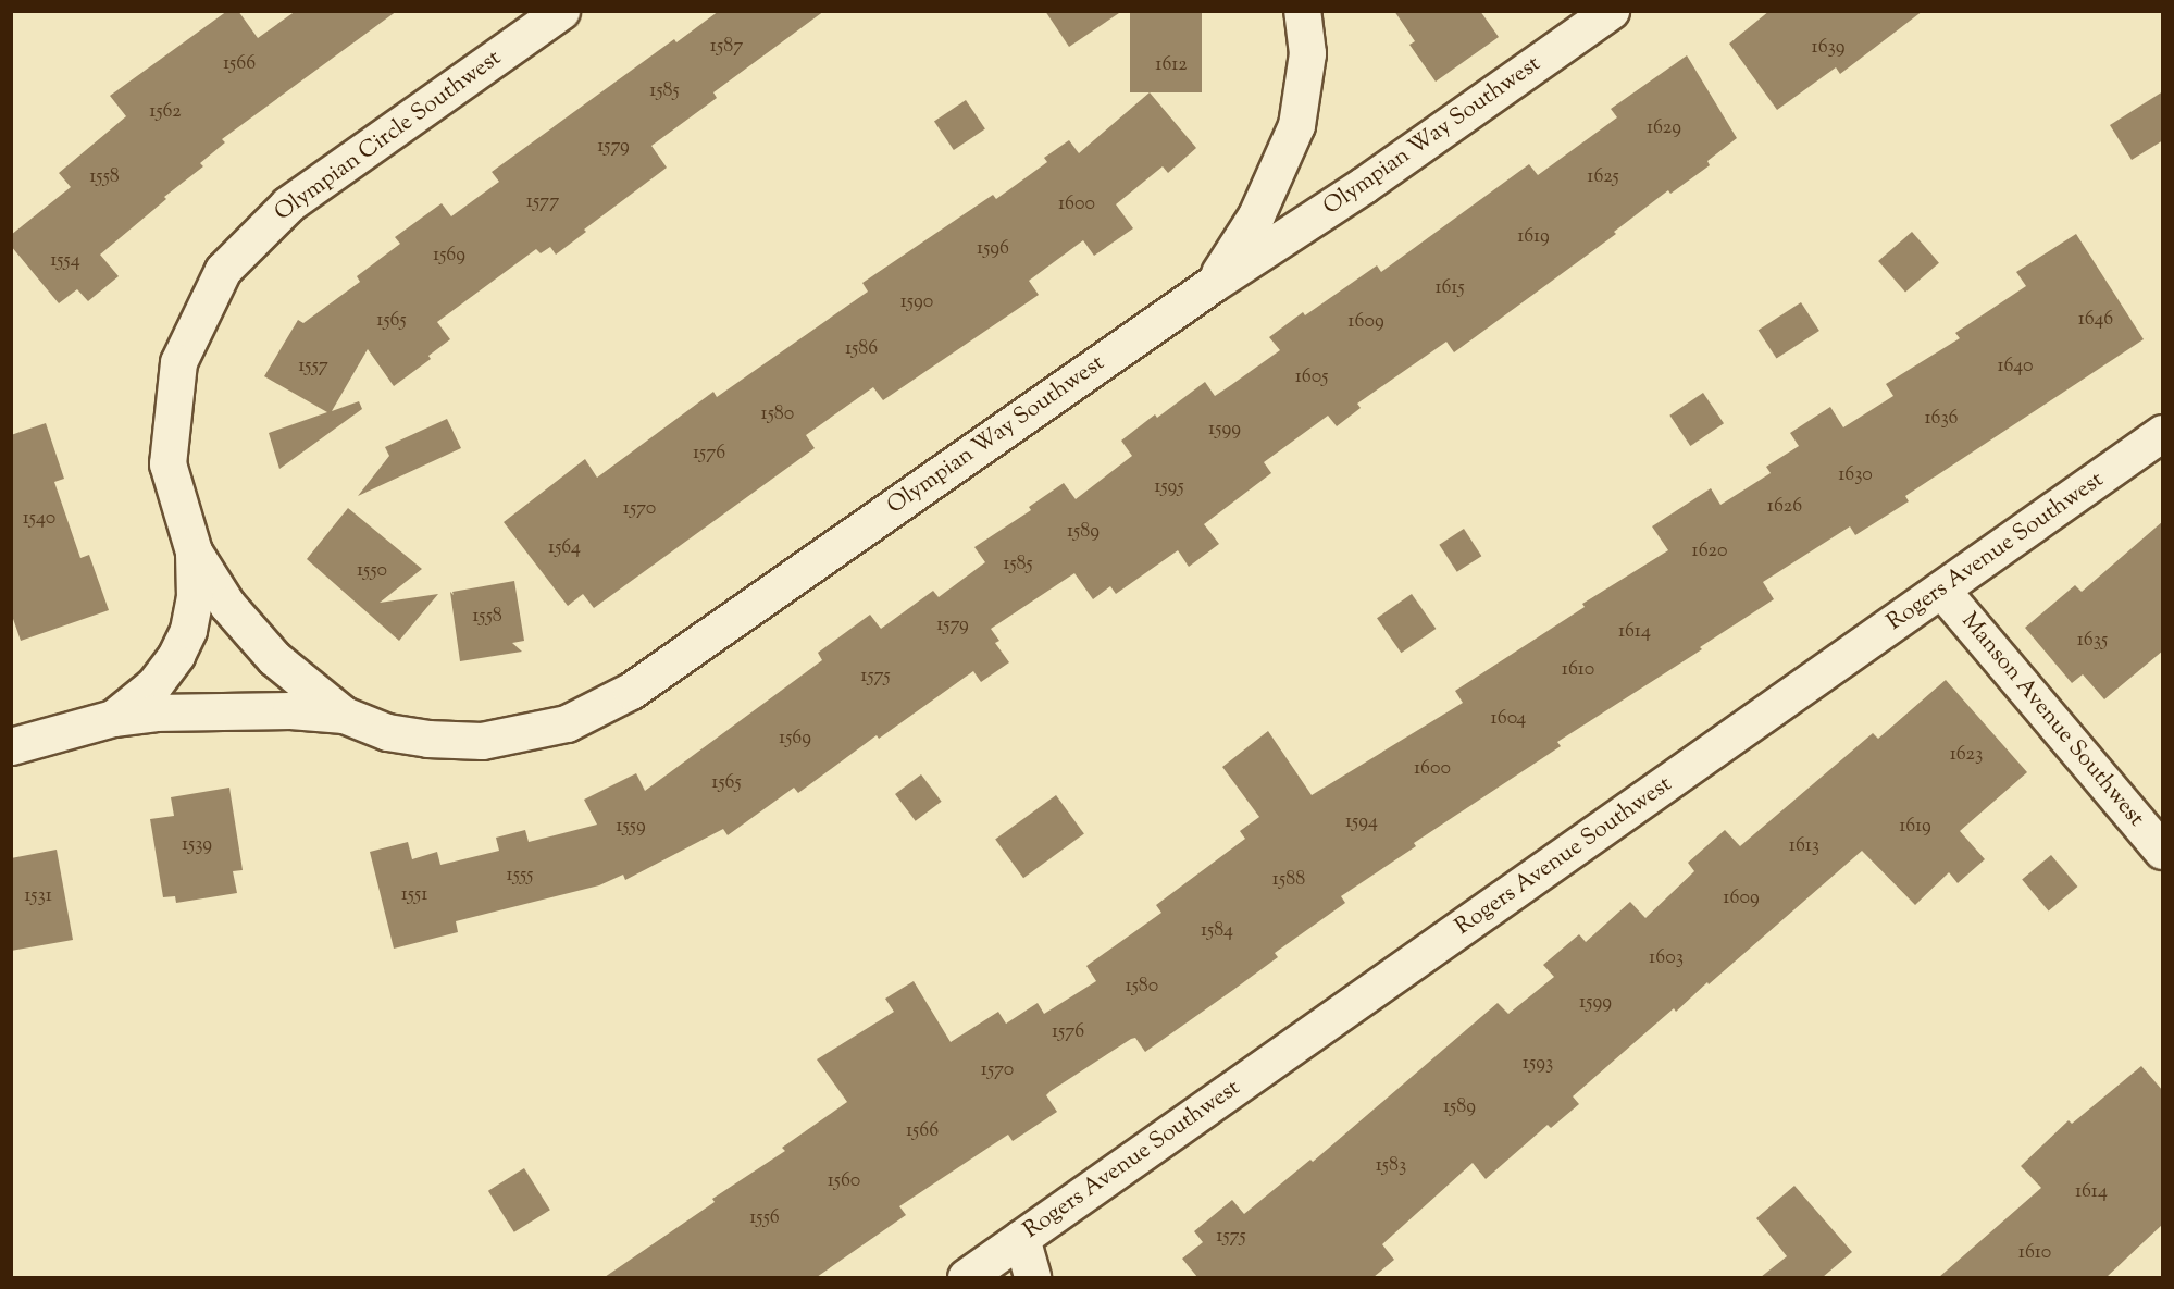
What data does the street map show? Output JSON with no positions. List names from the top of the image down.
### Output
{
  "streets": {
    "street": [
      "Olympian Circle Southwest",
      "Olympian Way Southwest",
      "Rogers Avenue Southwest",
      "Manson Avenue Southwest"
    ]
  },
  "crossings": [
    ["Olympian Circle Southwest", "Olympian Way Southwest"],
    ["Rogers Avenue Southwest", "Manson Avenue Southwest"]
  ],
  "house_numbers": [
    "1587",
    "1639",
    "1566",
    "1612",
    "1585",
    "1562",
    "1629",
    "1579",
    "1558",
    "1625",
    "1577",
    "1600",
    "1619",
    "1596",
    "1569",
    "1554",
    "1615",
    "1590",
    "1646",
    "1565",
    "1609",
    "1586",
    "1557",
    "1640",
    "1605",
    "1580",
    "1636",
    "1599",
    "1576",
    "1630",
    "1595",
    "1626",
    "1570",
    "1540",
    "1589",
    "1564",
    "1620",
    "1585",
    "1550",
    "1558",
    "1579",
    "1614",
    "1635",
    "1610",
    "1575",
    "1604",
    "1569",
    "1623",
    "1600",
    "1565",
    "1594",
    "1559",
    "1619",
    "1539",
    "1613",
    "1555",
    "1588",
    "1551",
    "1531",
    "1609",
    "1584",
    "1603",
    "1580",
    "1599",
    "1576",
    "1593",
    "1570",
    "1589",
    "1566",
    "1583",
    "1560",
    "1614",
    "1556",
    "1575",
    "1610"
  ]
}
